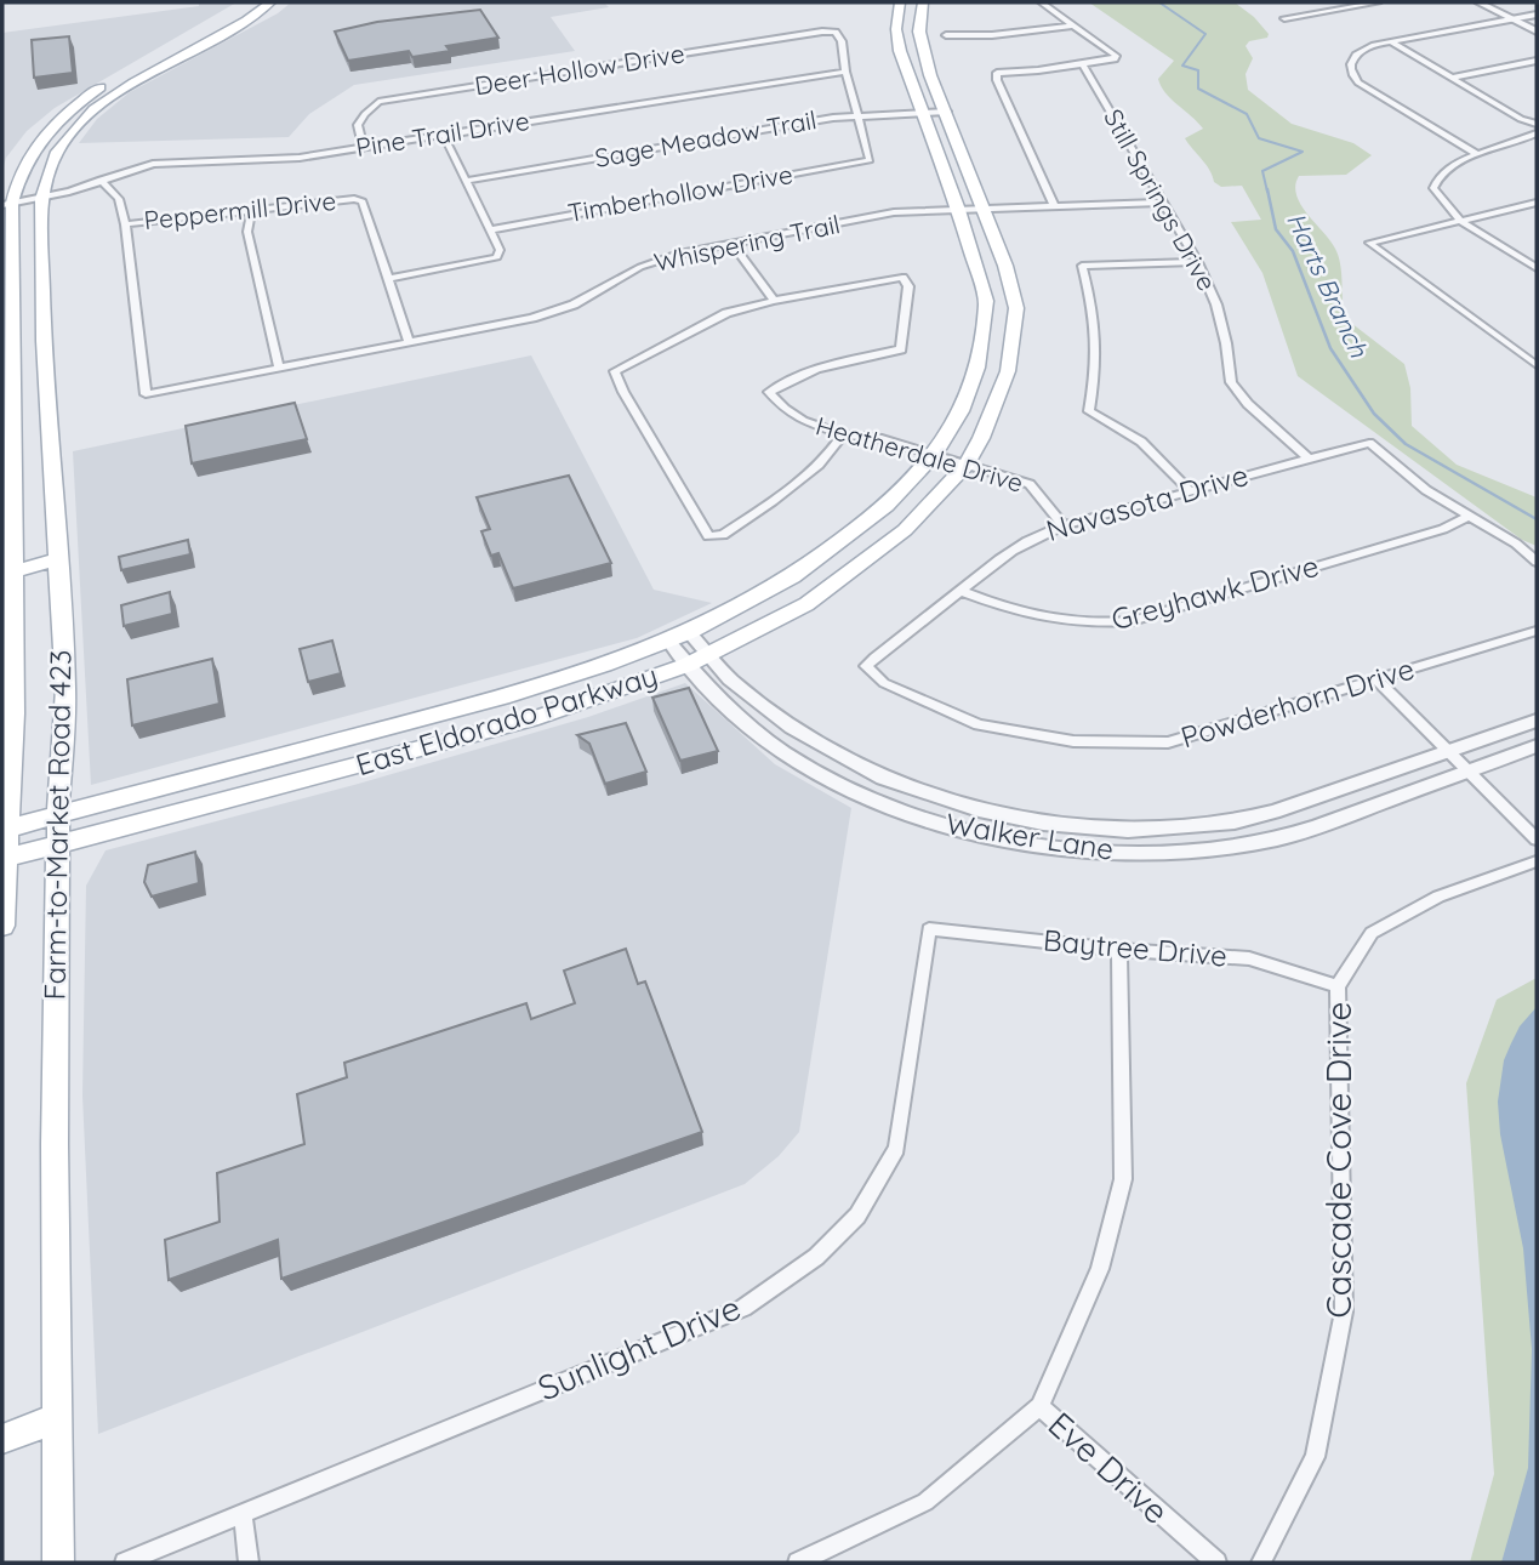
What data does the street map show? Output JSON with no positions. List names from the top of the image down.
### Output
{
  "streets": {
    "main road": ["East Eldorado Parkway", "Farm-to-Market Road 423"],
    "street": [
      "Deer Hollow Drive",
      "Pine Trail Drive",
      "Sage Meadow Trail",
      "Timberhollow Drive",
      "Still Springs Drive",
      "Peppermill Drive",
      "Whispering Trail",
      "Heatherdale Drive",
      "Navasota Drive",
      "Greyhawk Drive",
      "Powderhorn Drive",
      "Walker Lane",
      "Baytree Drive",
      "Cascade Cove Drive",
      "Sunlight Drive",
      "Eve Drive"
    ]
  },
  "crossings": [
    ["Deer Hollow Drive", "Pine Trail Drive"],
    ["Pine Trail Drive", "Farm-to-Market Road 423"],
    ["Sage Meadow Trail", "Timberhollow Drive"],
    ["Sage Meadow Trail", "East Eldorado Parkway"],
    ["Still Springs Drive", "Whispering Trail"],
    ["Still Springs Drive", "Navasota Drive"],
    ["Peppermill Drive", "Whispering Trail"],
    ["Whispering Trail", "East Eldorado Parkway"],
    ["Heatherdale Drive", "Navasota Drive"],
    ["Heatherdale Drive", "East Eldorado Parkway"],
    ["Navasota Drive", "Greyhawk Drive"],
    ["Navasota Drive", "Powderhorn Drive"],
    ["East Eldorado Parkway", "Farm-to-Market Road 423"],
    ["East Eldorado Parkway", "Walker Lane"],
    ["Baytree Drive", "Cascade Cove Drive"],
    ["Baytree Drive", "Sunlight Drive"]
  ],
  "water": ["Harts Branch"]
}
